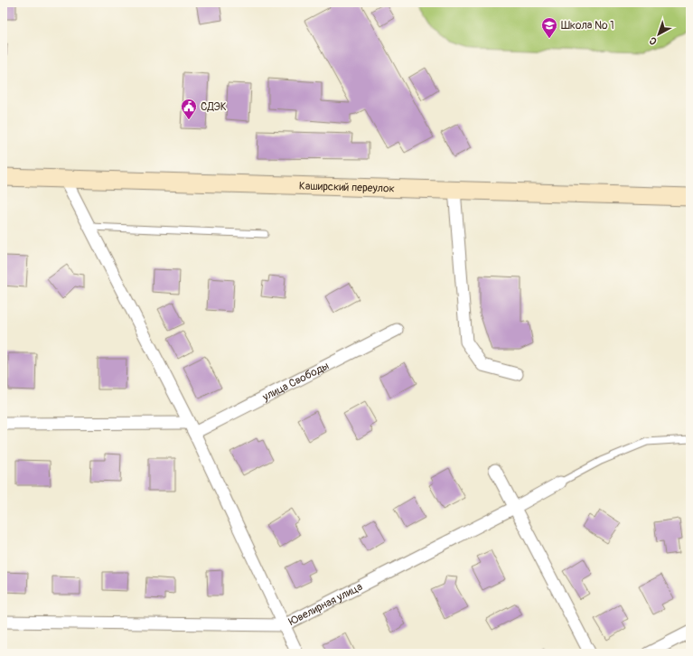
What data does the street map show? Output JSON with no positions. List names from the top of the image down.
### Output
{
  "streets": {
    "main road": ["Каширский переулок"],
    "street": ["улица Свободы", "Ювелирная улица"]
  },
  "places": {
    "school or university": ["Школа № 1"],
    "public building": ["СДЭК"]
  },
  "north": "bottom left"
}
